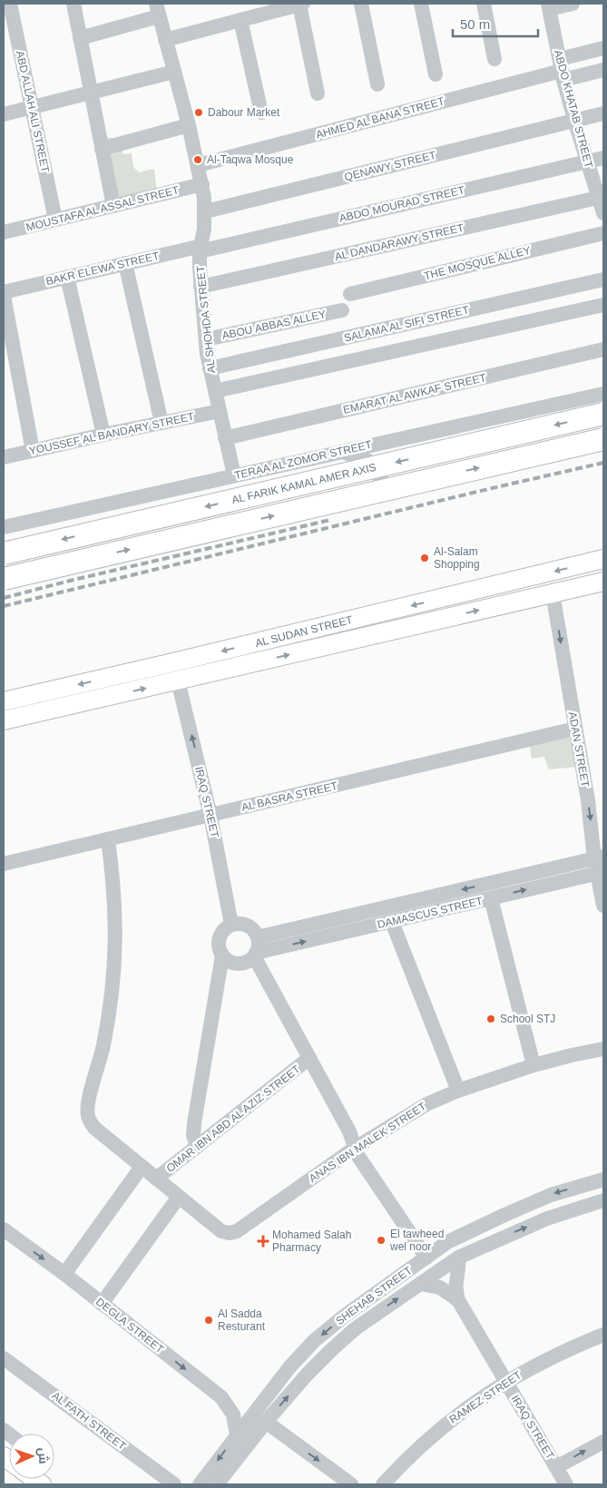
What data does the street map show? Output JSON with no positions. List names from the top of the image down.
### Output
{
  "streets": {
    "highway": ["AL FARIK KAMAL AMER AXIS"],
    "main road": ["AL SUDAN STREET"],
    "street": [
      "ABDO KHATAB STREET",
      "ABD ALLAH ALI STREET",
      "AHMED AL BANA STREET",
      "QENAWY STREET",
      "ABDO MOURAD STREET",
      "MOUSTAFA AL ASSAL STREET",
      "AL DANDARAWY STREET",
      "THE MOSQUE ALLEY",
      "BAKR ELEWA STREET",
      "AL SHOHDA STREET",
      "SALAMA AL SIFI STREET",
      "ABOU ABBAS ALLEY",
      "EMARAT AL AWKAF STREET",
      "YOUSSEF AL BANDARY STREET",
      "TERAA AL ZOMOR STREET",
      "ADAN STREET",
      "AL BASRA STREET",
      "IRAQ STREET",
      "DAMASCUS STREET",
      "OMAR IBN ABD AL AZIZ STREET",
      "ANAS IBN MALEK STREET",
      "SHEHAB STREET",
      "DEGLA STREET",
      "RAMEZ STREET",
      "AL FATH STREET"
    ]
  },
  "crossings": [
    ["ABDO KHATAB STREET", "AHMED AL BANA STREET"],
    ["ABDO KHATAB STREET", "QENAWY STREET"],
    ["ABDO KHATAB STREET", "ABDO MOURAD STREET"],
    ["ABDO KHATAB STREET", "AL DANDARAWY STREET"],
    ["ABD ALLAH ALI STREET", "MOUSTAFA AL ASSAL STREET"],
    ["AHMED AL BANA STREET", "AL SHOHDA STREET"],
    ["QENAWY STREET", "AL SHOHDA STREET"],
    ["ABDO MOURAD STREET", "BAKR ELEWA STREET"],
    ["ABDO MOURAD STREET", "AL SHOHDA STREET"],
    ["MOUSTAFA AL ASSAL STREET", "AL SHOHDA STREET"],
    ["AL DANDARAWY STREET", "AL SHOHDA STREET"],
    ["BAKR ELEWA STREET", "AL SHOHDA STREET"],
    ["AL SHOHDA STREET", "SALAMA AL SIFI STREET"],
    ["AL SHOHDA STREET", "ABOU ABBAS ALLEY"],
    ["AL SHOHDA STREET", "EMARAT AL AWKAF STREET"],
    ["AL SHOHDA STREET", "YOUSSEF AL BANDARY STREET"],
    ["AL SHOHDA STREET", "TERAA AL ZOMOR STREET"],
    ["AL SUDAN STREET", "ADAN STREET"],
    ["AL SUDAN STREET", "IRAQ STREET"],
    ["ADAN STREET", "AL BASRA STREET"],
    ["ADAN STREET", "DAMASCUS STREET"],
    ["AL BASRA STREET", "IRAQ STREET"],
    ["AL BASRA STREET", "ANAS IBN MALEK STREET"],
    ["IRAQ STREET", "DAMASCUS STREET"],
    ["IRAQ STREET", "SHEHAB STREET"],
    ["IRAQ STREET", "RAMEZ STREET"],
    ["OMAR IBN ABD AL AZIZ STREET", "ANAS IBN MALEK STREET"],
    ["SHEHAB STREET", "DEGLA STREET"]
  ],
  "one_way": ["ADAN STREET", "DEGLA STREET"],
  "places": {
    "other": [
      "Dabour Market",
      "Al-Taqwa Mosque",
      "Al-Salam Shopping",
      "School STJ",
      "El tawheed wel noor",
      "Al Sadda Resturant"
    ],
    "health": ["Mohamed Salah Pharmacy"]
  },
  "scale_bar": "50 m",
  "north": "right"
}
